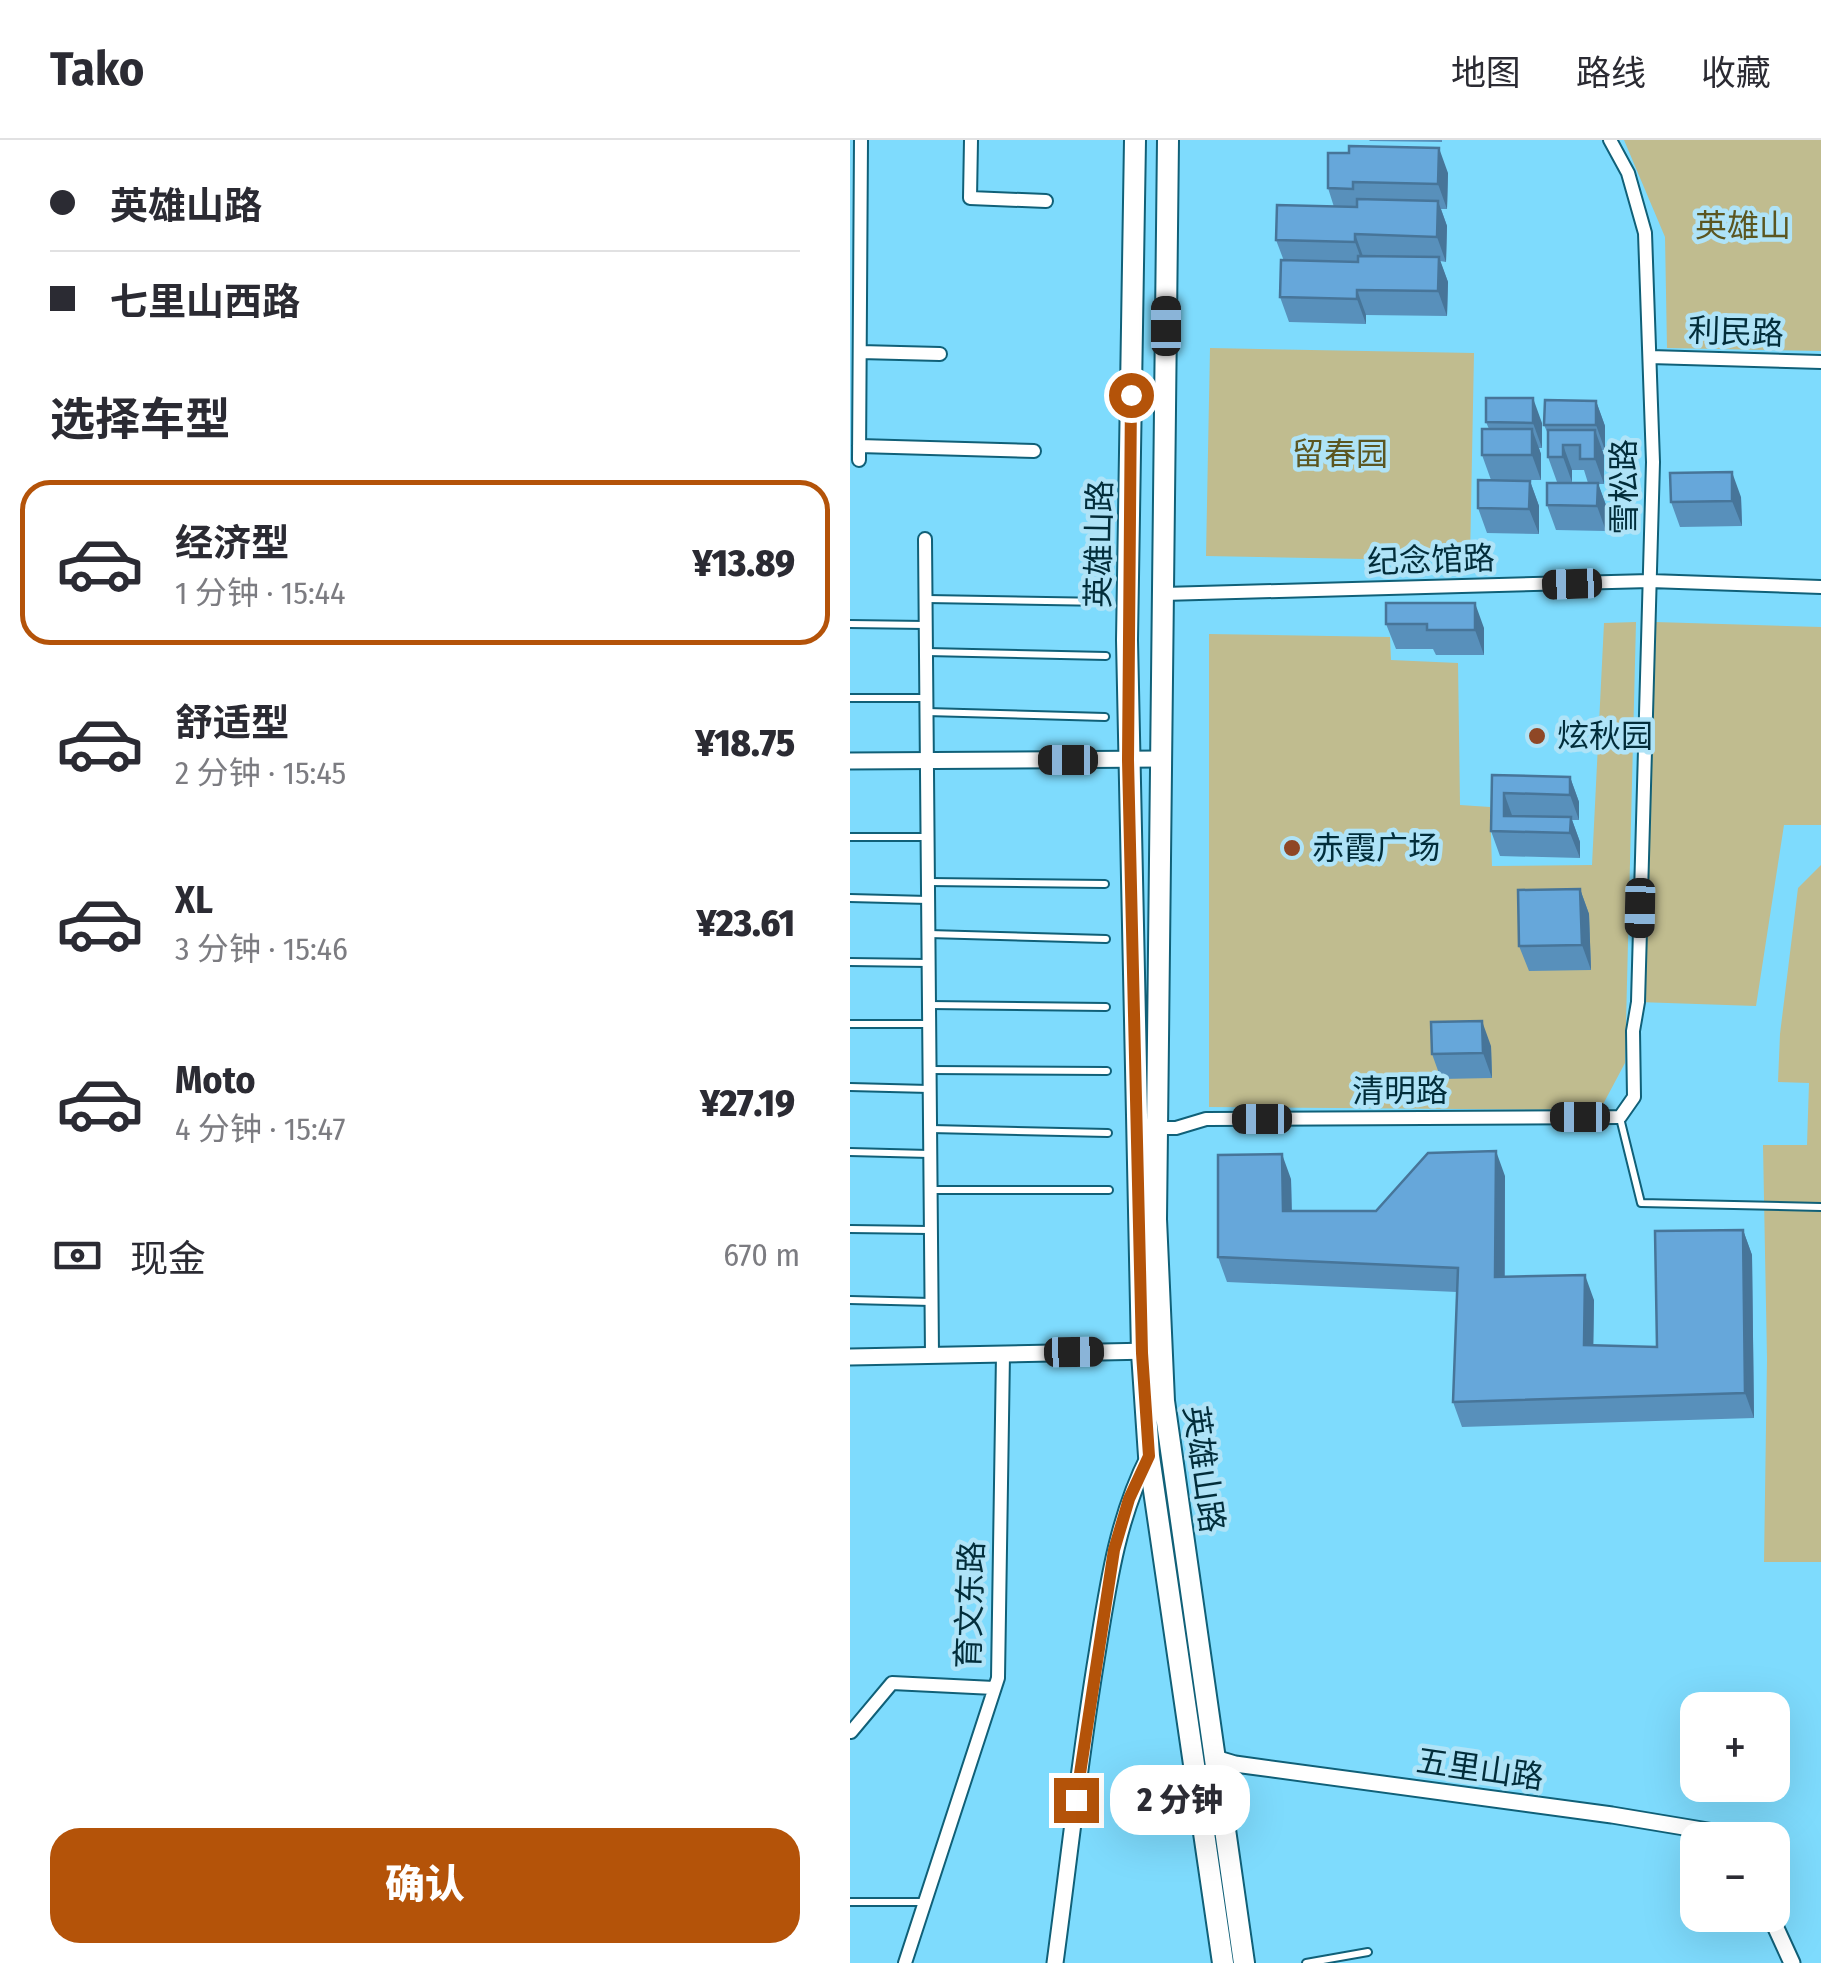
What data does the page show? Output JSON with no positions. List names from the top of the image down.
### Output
{
  "streets": {
    "main road": ["英雄山路"],
    "street": [
      "利民路",
      "雪松路",
      "纪念馆路",
      "清明路",
      "育文东路",
      "五里山路"
    ]
  },
  "crossings": [
    ["利民路", "雪松路"],
    ["雪松路", "纪念馆路"],
    ["雪松路", "清明路"],
    ["英雄山路", "纪念馆路"],
    ["英雄山路", "清明路"],
    ["英雄山路", "五里山路"]
  ],
  "parks": ["英雄山", "留春园"],
  "places": ["炫秋园", "赤霞广场"],
  "page": {
    "header": "Tako",
    "nav": ["地图", "路线", "收藏"],
    "banner": ["英雄山路", "七里山西路"],
    "heading": "选择车型",
    "list": [
      {
        "name": "经济型",
        "note": "1 分钟 · 15:44",
        "value": "¥13.89"
      },
      {
        "name": "舒适型",
        "note": "2 分钟 · 15:45",
        "value": "¥18.75"
      },
      {
        "name": "XL",
        "note": "3 分钟 · 15:46",
        "value": "¥23.61"
      },
      {
        "name": "Moto",
        "note": "4 分钟 · 15:47",
        "value": "¥27.19"
      }
    ],
    "pay": ["现金", "670 m"],
    "map_buttons": ["+", "−"],
    "bubble": "2 分钟",
    "buttons": "确认"
  }
}
